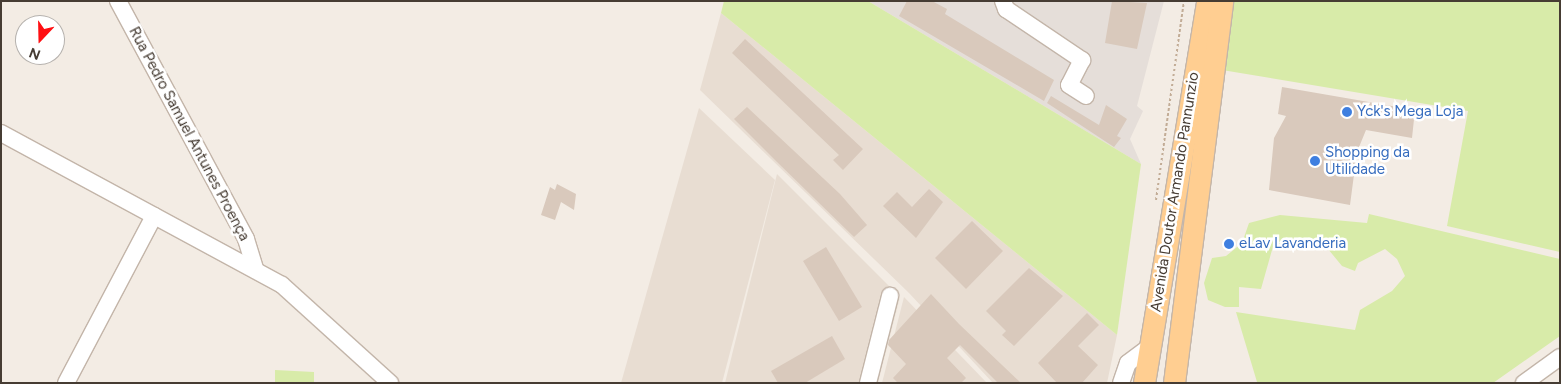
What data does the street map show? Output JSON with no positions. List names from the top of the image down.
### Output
{
  "streets": {
    "main road": ["Avenida Doutor Armando Pannunzio"],
    "street": ["Rua Pedro Samuel Antunes Proença"]
  },
  "places": ["Yck's Mega Loja", "Shopping da Utilidade", "eLav Lavanderia"],
  "north": "bottom"
}
